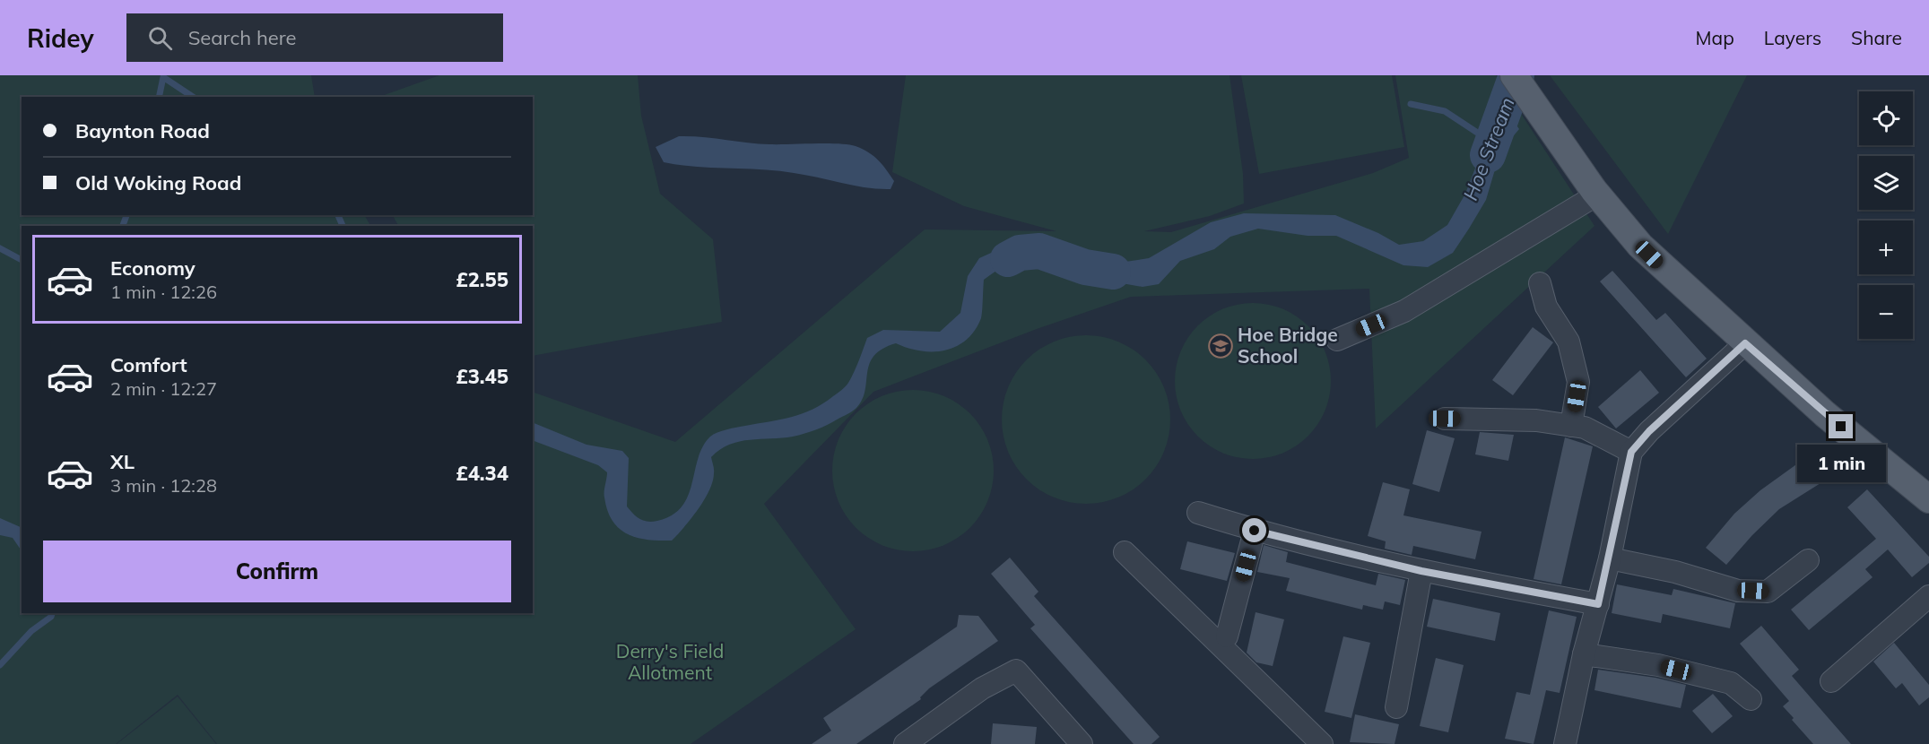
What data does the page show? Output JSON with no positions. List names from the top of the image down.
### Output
{
  "water": ["Hoe Stream"],
  "parks": ["Derry's Field Allotment"],
  "places": {
    "school or university": ["Hoe Bridge School"]
  },
  "page": {
    "header": "Ridey",
    "search": "Search here",
    "nav": ["Map", "Layers", "Share"],
    "map_buttons": ["+", "−"],
    "banner": ["Baynton Road", "Old Woking Road"],
    "list": [
      {
        "name": "Economy",
        "note": "1 min · 12:26",
        "value": "£2.55"
      },
      {
        "name": "Comfort",
        "note": "2 min · 12:27",
        "value": "£3.45"
      },
      {
        "name": "XL",
        "note": "3 min · 12:28",
        "value": "£4.34"
      }
    ],
    "bubble": "1 min",
    "buttons": "Confirm"
  }
}
